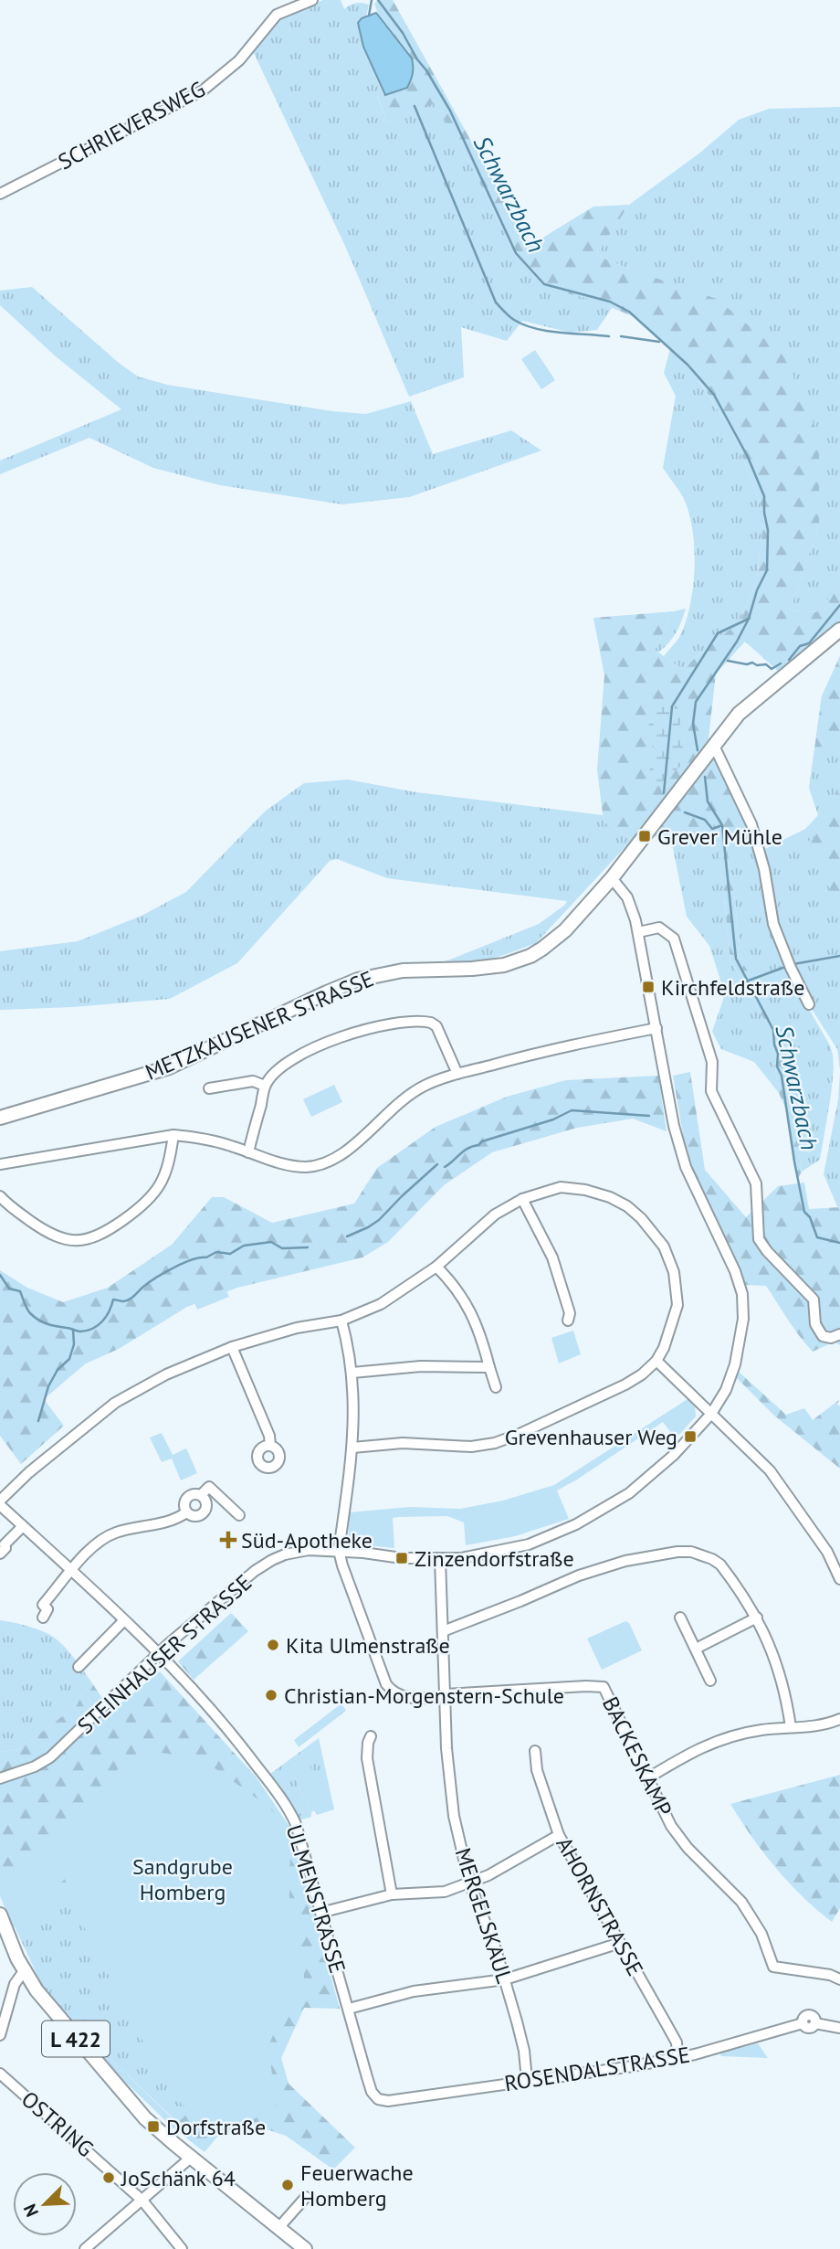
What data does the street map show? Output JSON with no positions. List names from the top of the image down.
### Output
{
  "streets": {
    "main road": ["METZKAUSENER STRASSE", "L 422"],
    "street": [
      "SCHRIEVERSWEG",
      "STEINHAUSER STRASSE",
      "BACKESKAMP",
      "ULMENSTRASSE",
      "AHORNSTRASSE",
      "MERGELSKAUL",
      "ROSENDALSTRASSE",
      "OSTRING"
    ]
  },
  "crossings": [
    ["METZKAUSENER STRASSE", "STEINHAUSER STRASSE"],
    ["STEINHAUSER STRASSE", "ULMENSTRASSE"],
    ["STEINHAUSER STRASSE", "MERGELSKAUL"],
    ["BACKESKAMP", "MERGELSKAUL"],
    ["ULMENSTRASSE", "ROSENDALSTRASSE"],
    ["AHORNSTRASSE", "ROSENDALSTRASSE"],
    ["MERGELSKAUL", "ROSENDALSTRASSE"]
  ],
  "water": ["Schwarzbach"],
  "parks": ["Sandgrube Homberg"],
  "places": {
    "transit": [
      "Grever Mühle",
      "Kirchfeldstraße",
      "Grevenhauser Weg",
      "Zinzendorfstraße",
      "Dorfstraße"
    ],
    "health": ["Süd-Apotheke"],
    "other": [
      "Kita Ulmenstraße",
      "Christian-Morgenstern-Schule",
      "JoSchänk 64",
      "Feuerwache Homberg"
    ]
  },
  "north": "bottom left"
}
